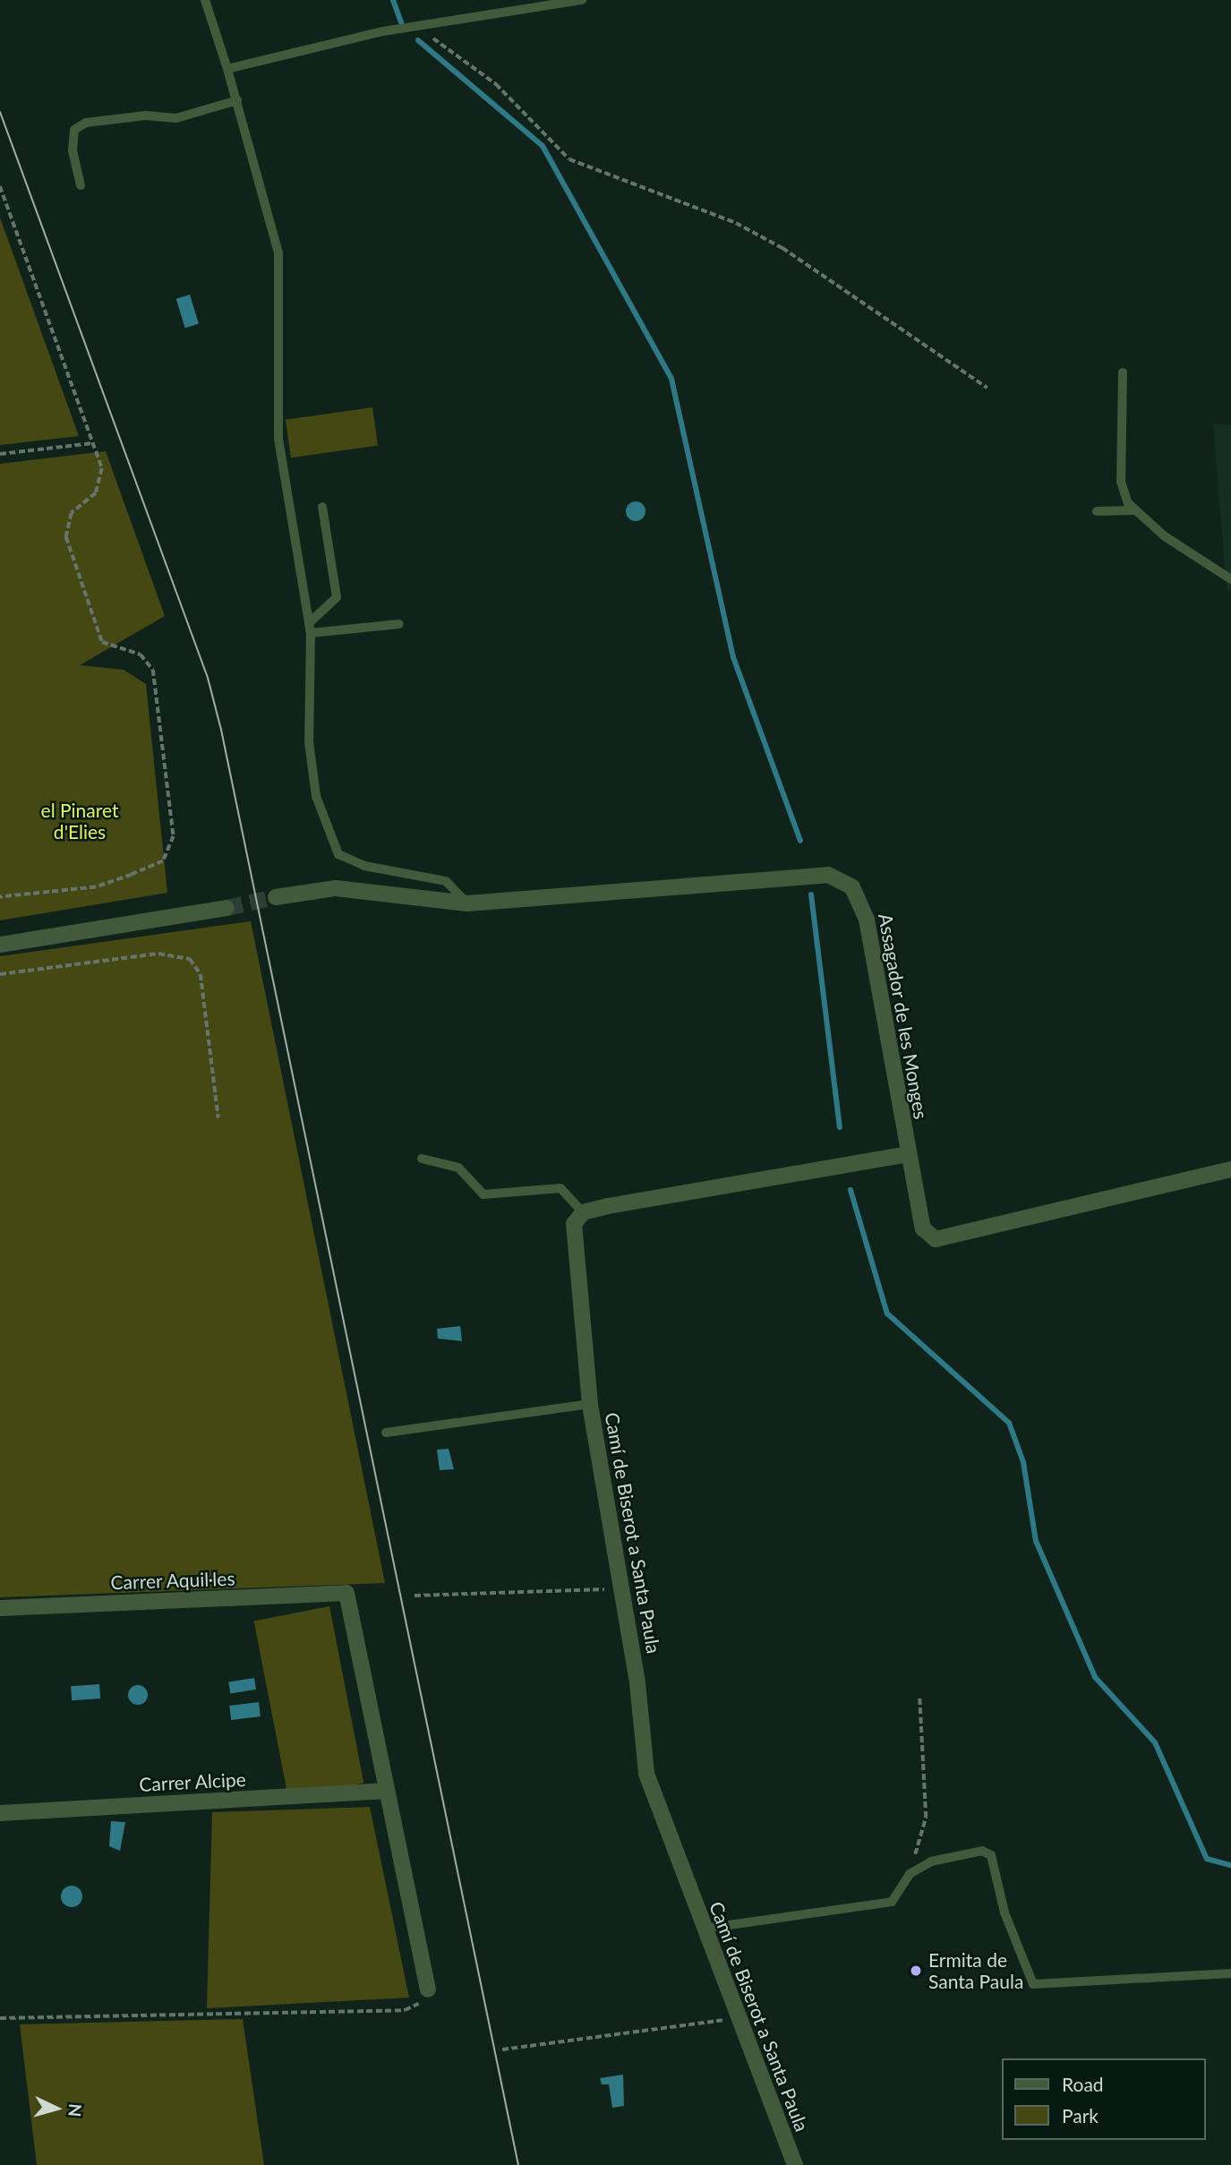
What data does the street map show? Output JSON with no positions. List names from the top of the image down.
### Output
{
  "streets": {
    "street": [
      "Assagador de les Monges",
      "Camí de Biserot a Santa Paula",
      "Carrer Aquil·les",
      "Carrer Alcipe"
    ]
  },
  "crossings": [
    ["Carrer Aquil·les", "Carrer Alcipe"]
  ],
  "parks": ["el Pinaret d'Elies"],
  "places": ["Ermita de Santa Paula"],
  "legend": ["Road", "Park"],
  "north": "right"
}
